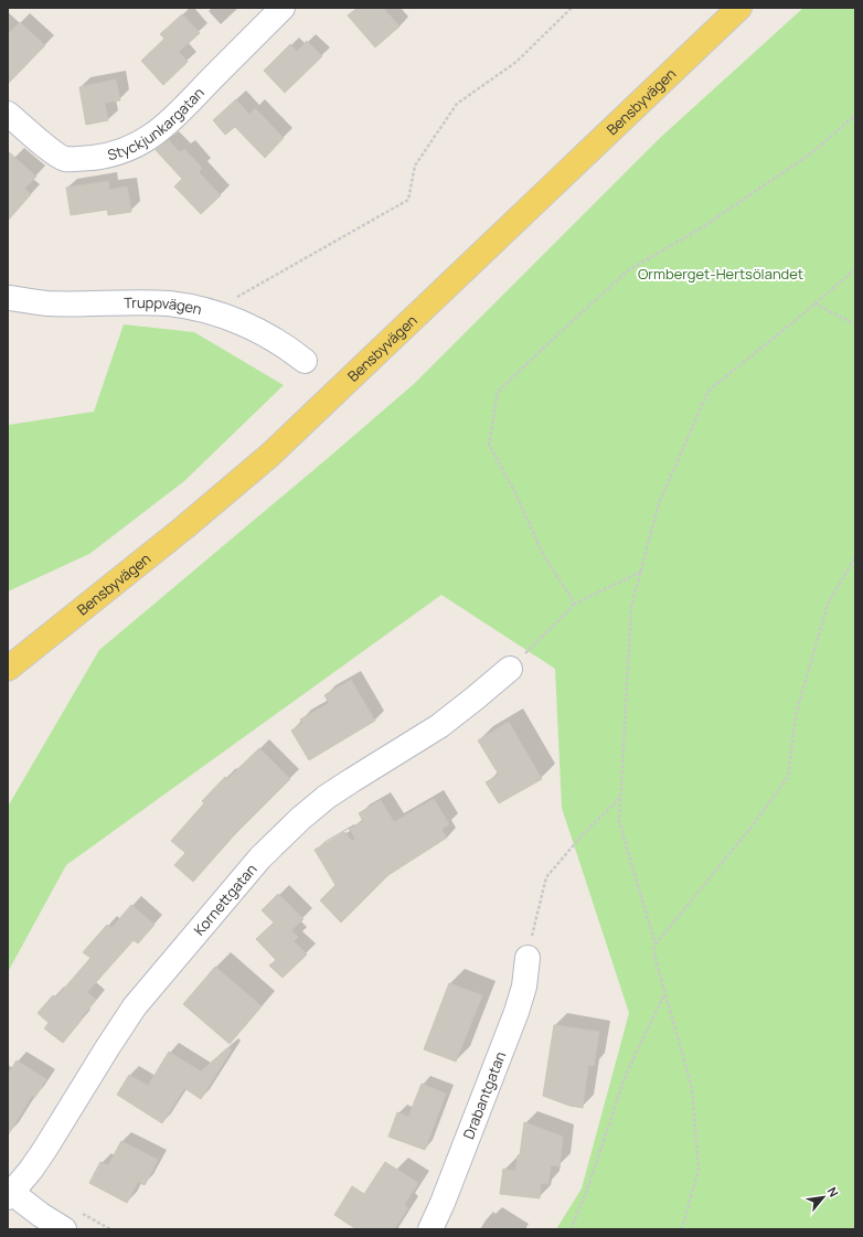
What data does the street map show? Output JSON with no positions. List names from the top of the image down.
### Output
{
  "streets": {
    "main road": ["Bensbyvägen"],
    "street": [
      "Styckjunkargatan",
      "Truppvägen",
      "Kornettgatan",
      "Drabantgatan"
    ]
  },
  "parks": ["Ormberget-Hertsölandet"],
  "north": "top right"
}
